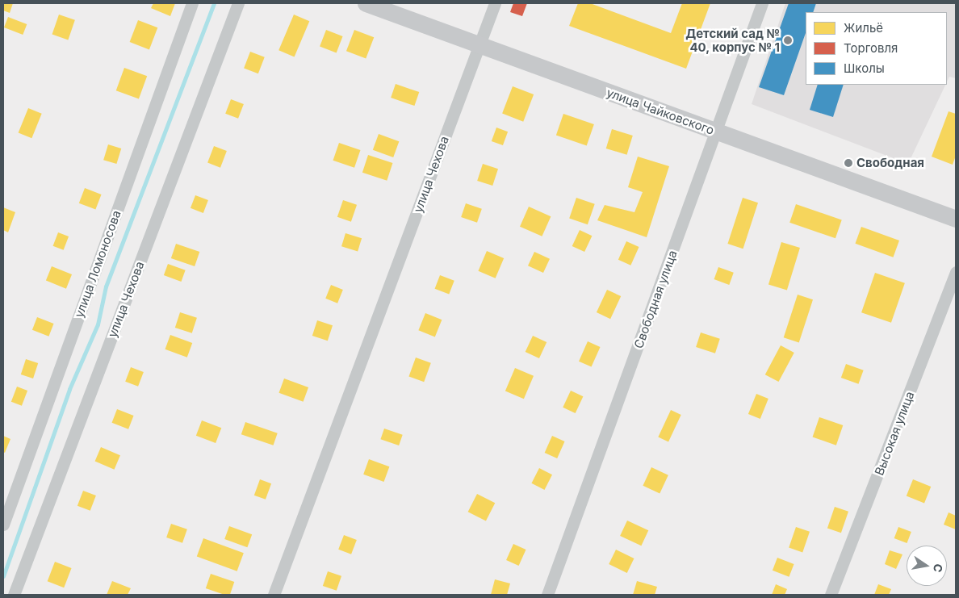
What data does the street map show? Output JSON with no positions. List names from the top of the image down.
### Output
{
  "streets": {
    "main road": ["улица Чайковского"],
    "street": [
      "улица Чехова",
      "улица Ломоносова",
      "Свободная улица",
      "Высокая улица"
    ]
  },
  "crossings": [
    ["улица Чайковского", "улица Чехова"],
    ["улица Чайковского", "Свободная улица"]
  ],
  "places": ["Детский сад № 40, корпус № 1", "Свободная"],
  "legend": ["Жильё", "Торговля", "Школы"],
  "north": "right"
}
